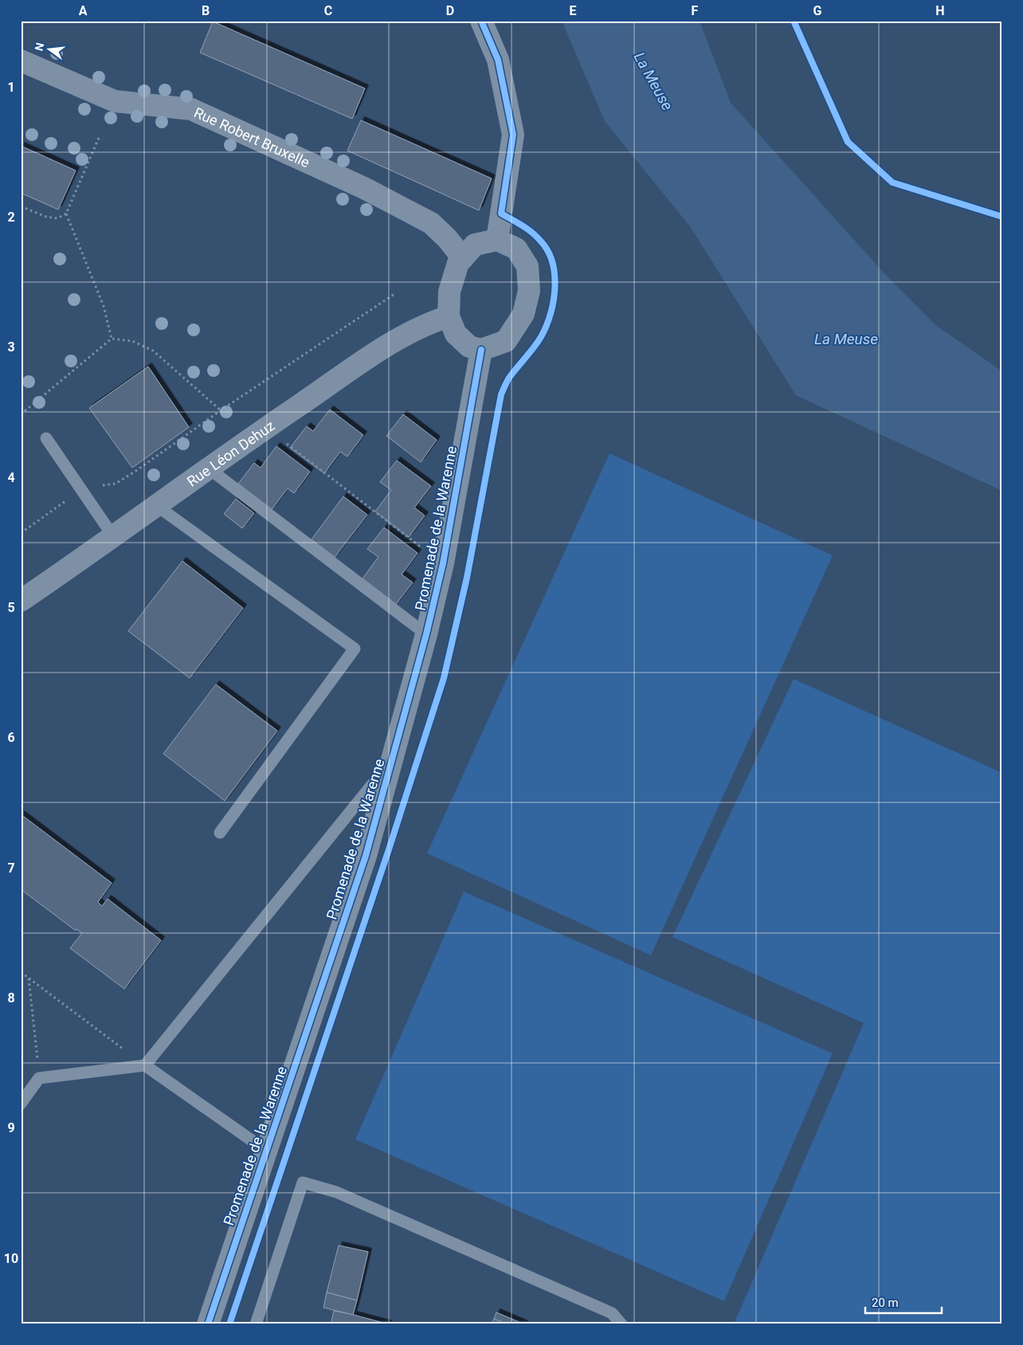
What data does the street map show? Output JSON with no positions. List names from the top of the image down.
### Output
{
  "streets": {
    "street": ["Rue Robert Bruxelle", "Rue Léon Dehuz", "Promenade de la Warenne"]
  },
  "crossings": [
    ["Rue Robert Bruxelle", "Rue Léon Dehuz"],
    ["Rue Robert Bruxelle", "Promenade de la Warenne"],
    ["Rue Léon Dehuz", "Promenade de la Warenne"]
  ],
  "water": ["La Meuse"],
  "scale_bar": "20 m",
  "north": "left",
  "grid": {
    "columns": [
      "A",
      "B",
      "C",
      "D",
      "E",
      "F",
      "G",
      "H"
    ],
    "rows": [
      "1",
      "2",
      "3",
      "4",
      "5",
      "6",
      "7",
      "8",
      "9",
      "10"
    ]
  }
}
